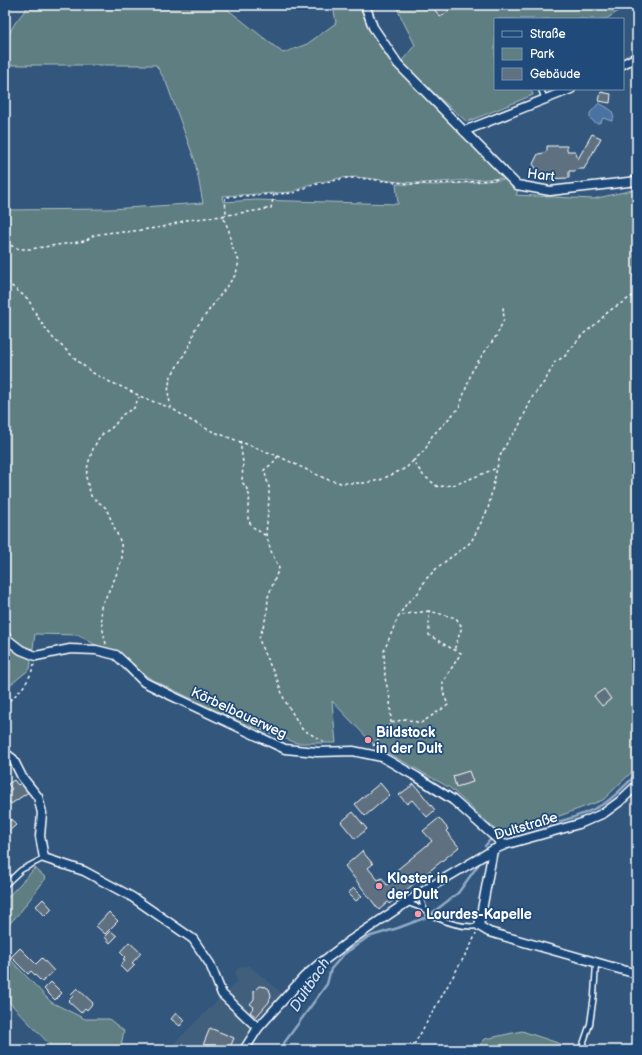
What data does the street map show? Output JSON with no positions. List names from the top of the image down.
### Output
{
  "streets": {
    "street": ["Hart", "Körbelbauerweg", "Dultstraße"]
  },
  "crossings": [
    ["Körbelbauerweg", "Dultstraße"]
  ],
  "water": ["Dultbach"],
  "places": ["Bildstock in der Dult", "Kloster in der Dult", "Lourdes-Kapelle"],
  "legend": ["Straße", "Park", "Gebäude"]
}
